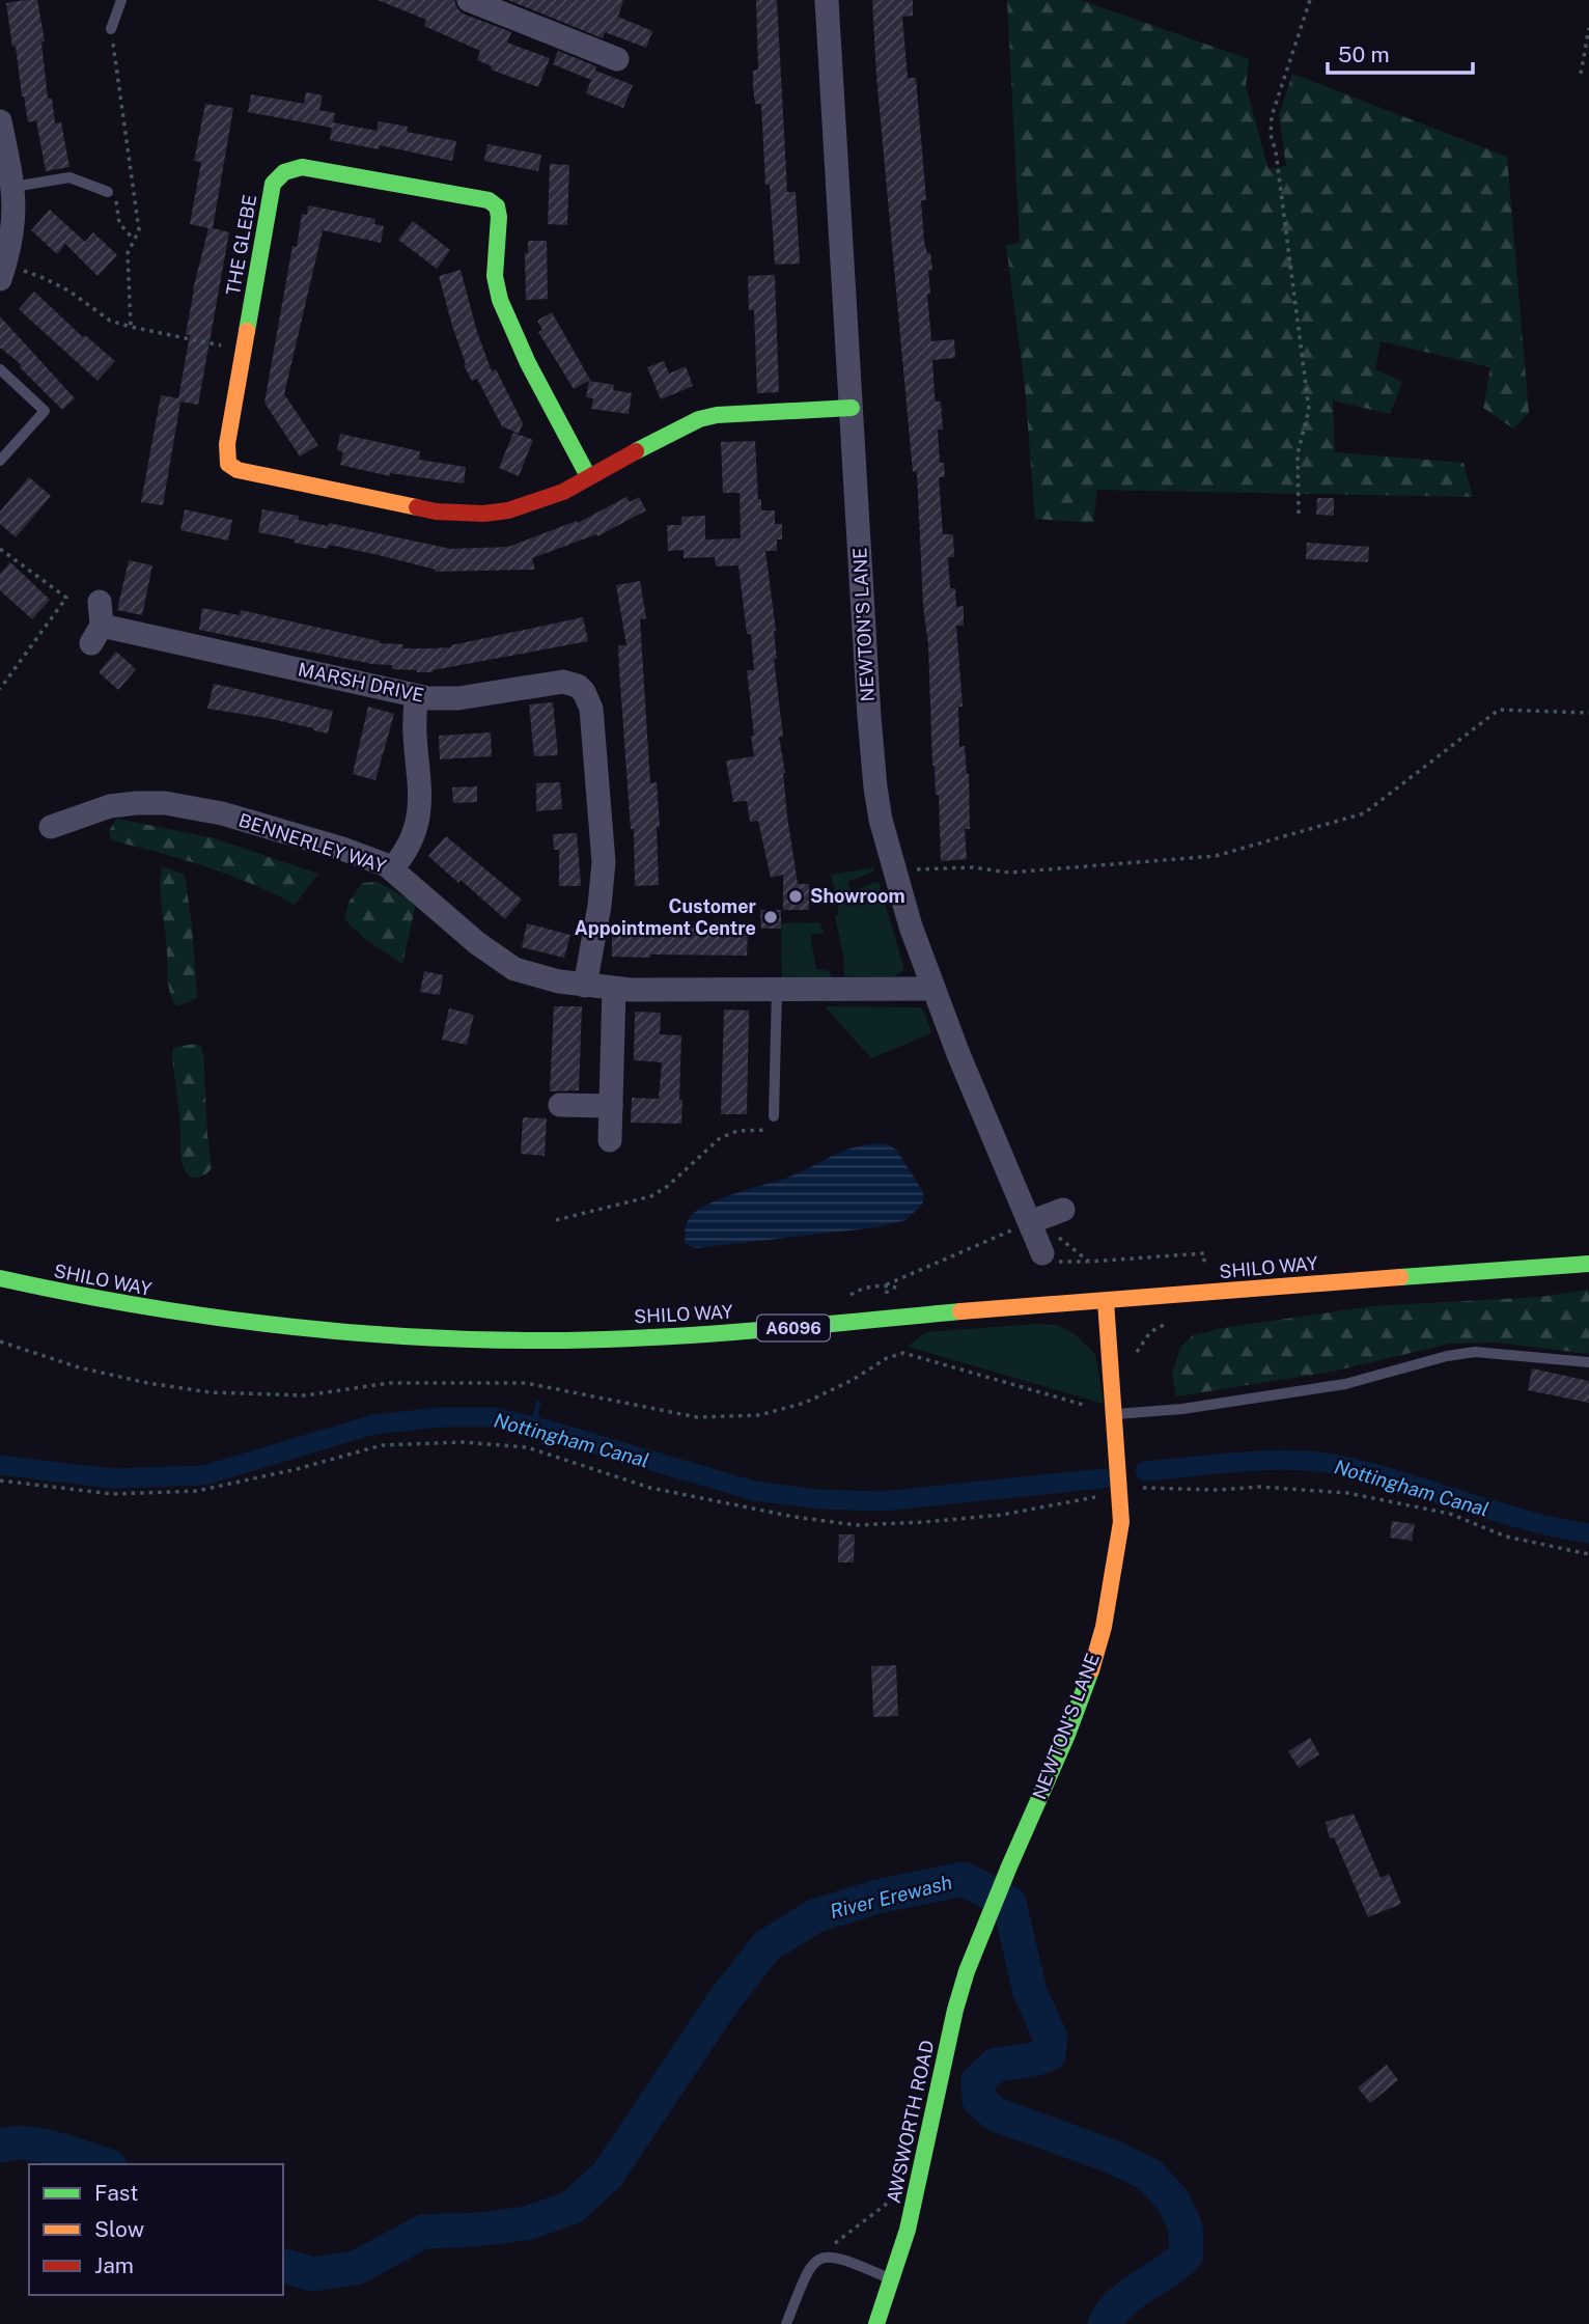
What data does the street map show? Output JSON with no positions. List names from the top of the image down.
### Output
{
  "streets": {
    "street": [
      "THE GLEBE",
      "NEWTON'S LANE",
      "MARSH DRIVE",
      "BENNERLEY WAY",
      "SHILO WAY",
      "A6096",
      "AWSWORTH ROAD"
    ]
  },
  "crossings": [
    ["THE GLEBE", "NEWTON'S LANE"],
    ["NEWTON'S LANE", "BENNERLEY WAY"],
    ["NEWTON'S LANE", "SHILO WAY"],
    ["NEWTON'S LANE", "AWSWORTH ROAD"],
    ["MARSH DRIVE", "BENNERLEY WAY"]
  ],
  "water": ["Nottingham Canal", "River Erewash"],
  "places": ["Showroom", "Customer Appointment Centre"],
  "legend": ["Fast", "Slow", "Jam"],
  "scale_bar": "50 m"
}
